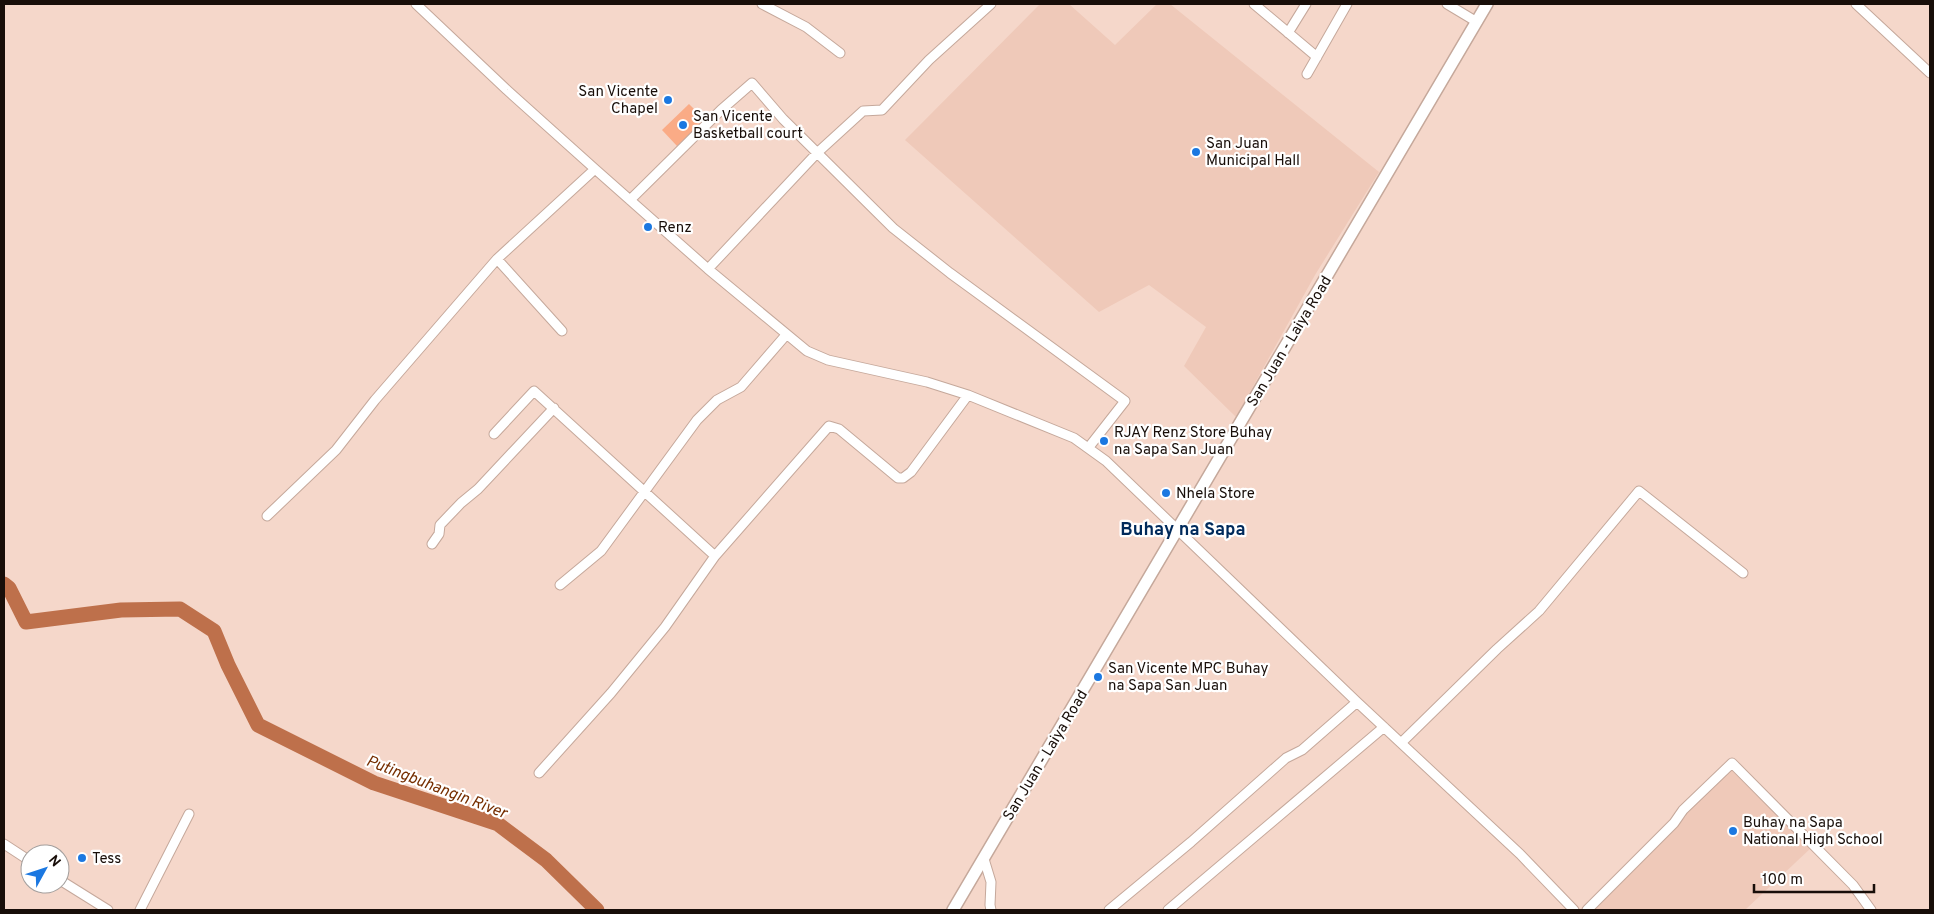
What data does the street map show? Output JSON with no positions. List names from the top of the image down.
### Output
{
  "streets": {
    "main road": ["San Juan - Laiya Road"]
  },
  "districts": ["Buhay na Sapa"],
  "water": ["Putingbuhangin River"],
  "places": [
    "San Vicente Chapel",
    "San Vicente Basketball court",
    "San Juan Municipal Hall",
    "Renz",
    "RJAY Renz Store Buhay na Sapa San Juan",
    "Nhela Store",
    "San Vicente MPC Buhay na Sapa San Juan",
    "Buhay na Sapa National High School",
    "Tess"
  ],
  "scale_bar": "100 m",
  "north": "top right"
}
